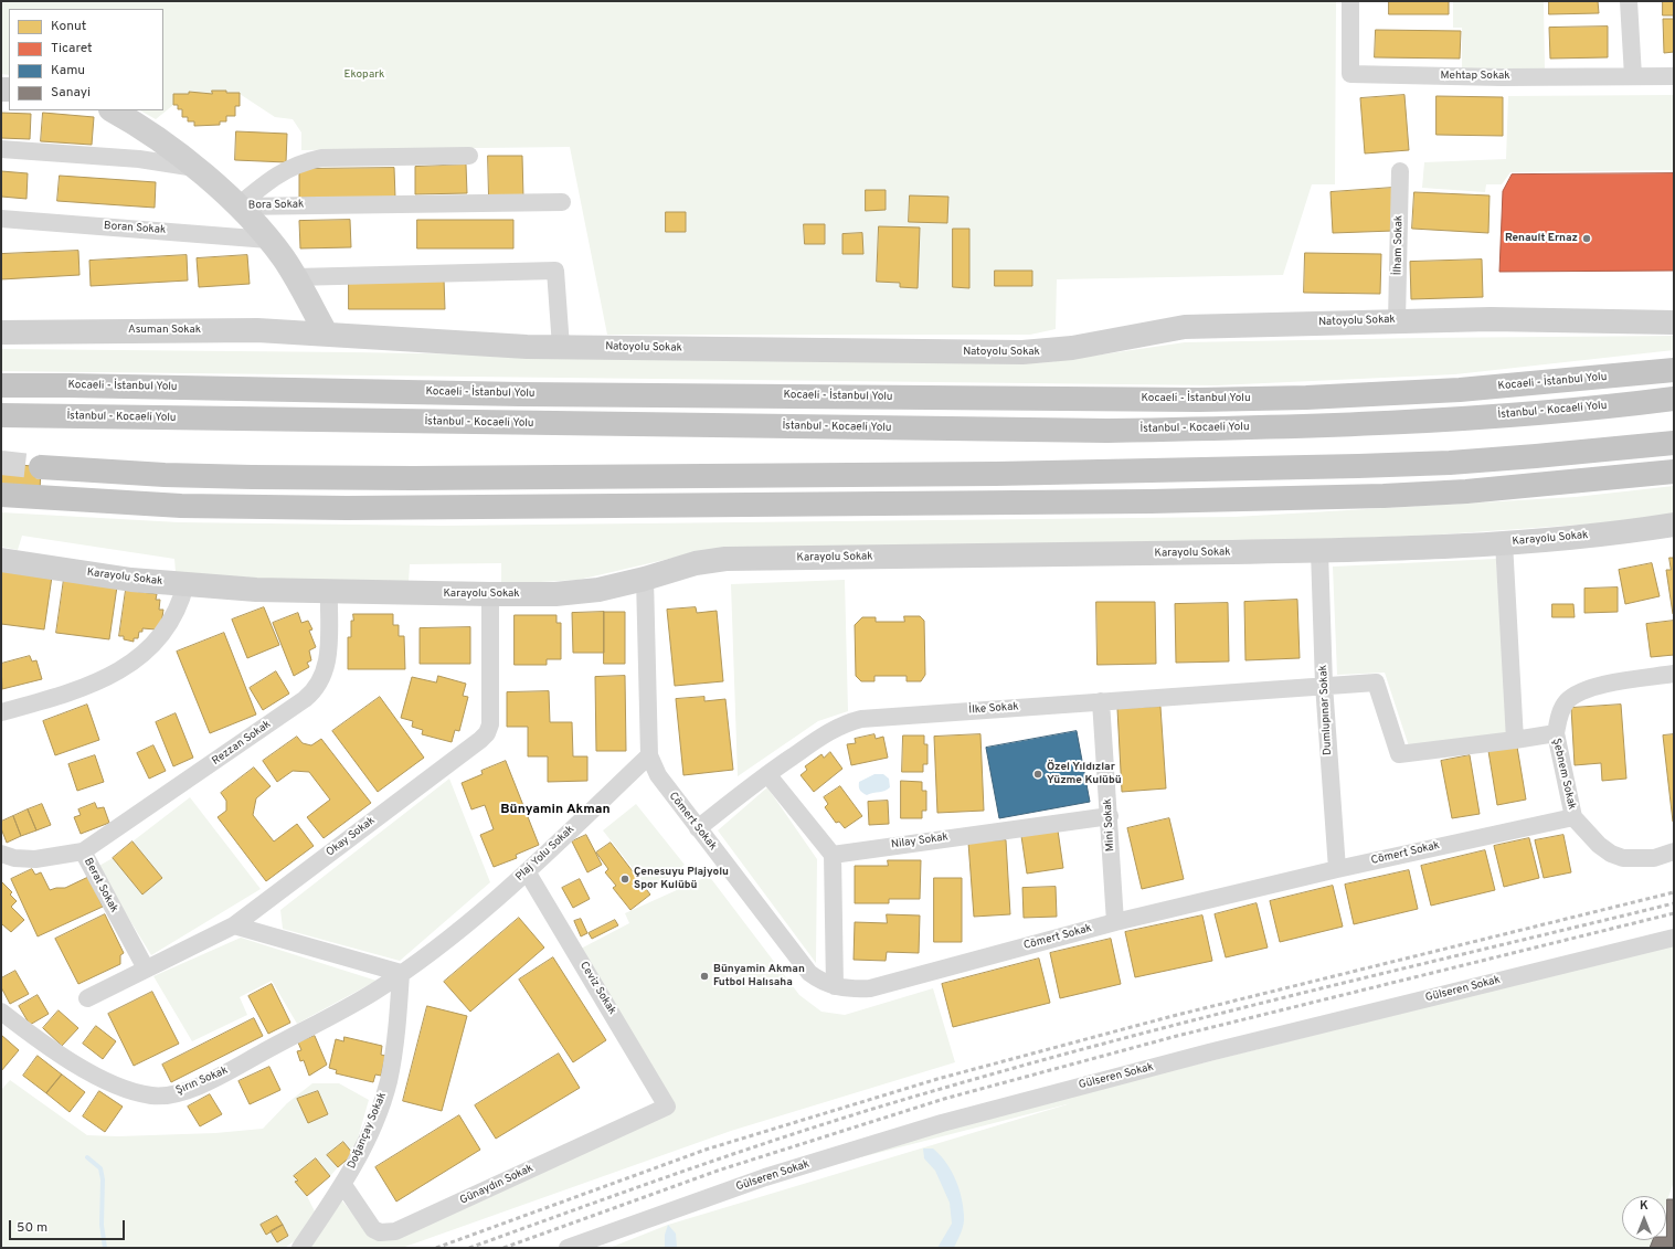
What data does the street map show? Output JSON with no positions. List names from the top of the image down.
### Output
{
  "streets": {
    "highway": ["Kocaeli - İstanbul Yolu", "İstanbul - Kocaeli Yolu"],
    "main road": ["Natoyolu Sokak", "Asuman Sokak", "Karayolu Sokak"],
    "street": [
      "Mehtap Sokak",
      "Bora Sokak",
      "Boran Sokak",
      "İlham Sokak",
      "İlke Sokak",
      "Dumlupınar Sokak",
      "Rezzan Sokak",
      "Şebnem Sokak",
      "Cömert Sokak",
      "Mini Sokak",
      "Okay Sokak",
      "Nilay Sokak",
      "Plaj Yolu Sokak",
      "Berat Sokak",
      "Ceviz Sokak",
      "Gülseren Sokak",
      "Şırın Sokak",
      "Doğançay Sokak",
      "Günaydın Sokak"
    ]
  },
  "crossings": [
    ["İlham Sokak", "Natoyolu Sokak"],
    ["Natoyolu Sokak", "Asuman Sokak"],
    ["Karayolu Sokak", "Dumlupınar Sokak"],
    ["Karayolu Sokak", "Rezzan Sokak"],
    ["Karayolu Sokak", "Okay Sokak"],
    ["İlke Sokak", "Dumlupınar Sokak"],
    ["İlke Sokak", "Şebnem Sokak"],
    ["İlke Sokak", "Cömert Sokak"],
    ["İlke Sokak", "Mini Sokak"],
    ["Dumlupınar Sokak", "Şebnem Sokak"],
    ["Dumlupınar Sokak", "Cömert Sokak"],
    ["Rezzan Sokak", "Berat Sokak"],
    ["Şebnem Sokak", "Cömert Sokak"],
    ["Cömert Sokak", "Mini Sokak"],
    ["Cömert Sokak", "Plaj Yolu Sokak"],
    ["Mini Sokak", "Nilay Sokak"],
    ["Okay Sokak", "Berat Sokak"],
    ["Plaj Yolu Sokak", "Ceviz Sokak"],
    ["Plaj Yolu Sokak", "Şırın Sokak"],
    ["Plaj Yolu Sokak", "Doğançay Sokak"],
    ["Ceviz Sokak", "Günaydın Sokak"],
    ["Şırın Sokak", "Doğançay Sokak"],
    ["Doğançay Sokak", "Günaydın Sokak"]
  ],
  "districts": ["Bünyamin Akman"],
  "parks": ["Ekopark"],
  "places": [
    "Renault Ernaz",
    "Özel Yıldızlar Yüzme Kulübü",
    "Çenesuyu Plajyolu Spor Kulübü",
    "Bünyamin Akman Futbol Halısaha"
  ],
  "legend": [
    "Konut",
    "Ticaret",
    "Kamu",
    "Sanayi"
  ],
  "scale_bar": "50 m",
  "north": "top"
}
